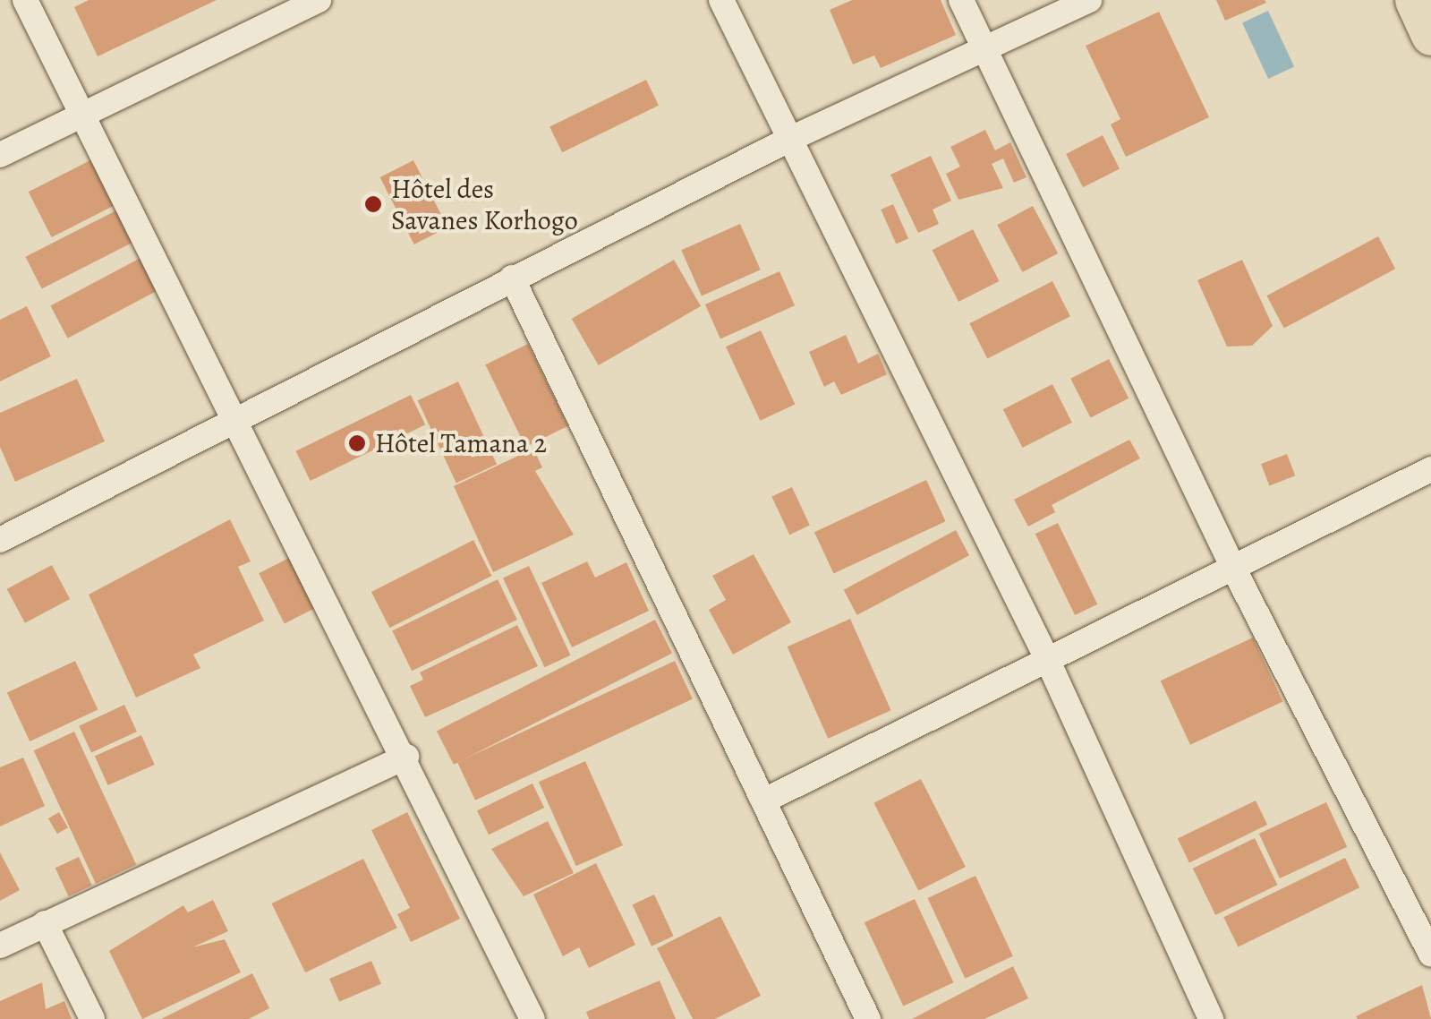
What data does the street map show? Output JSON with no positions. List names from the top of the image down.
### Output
{
  "places": ["Hôtel des Savanes Korhogo", "Hôtel Tamana 2"]
}
